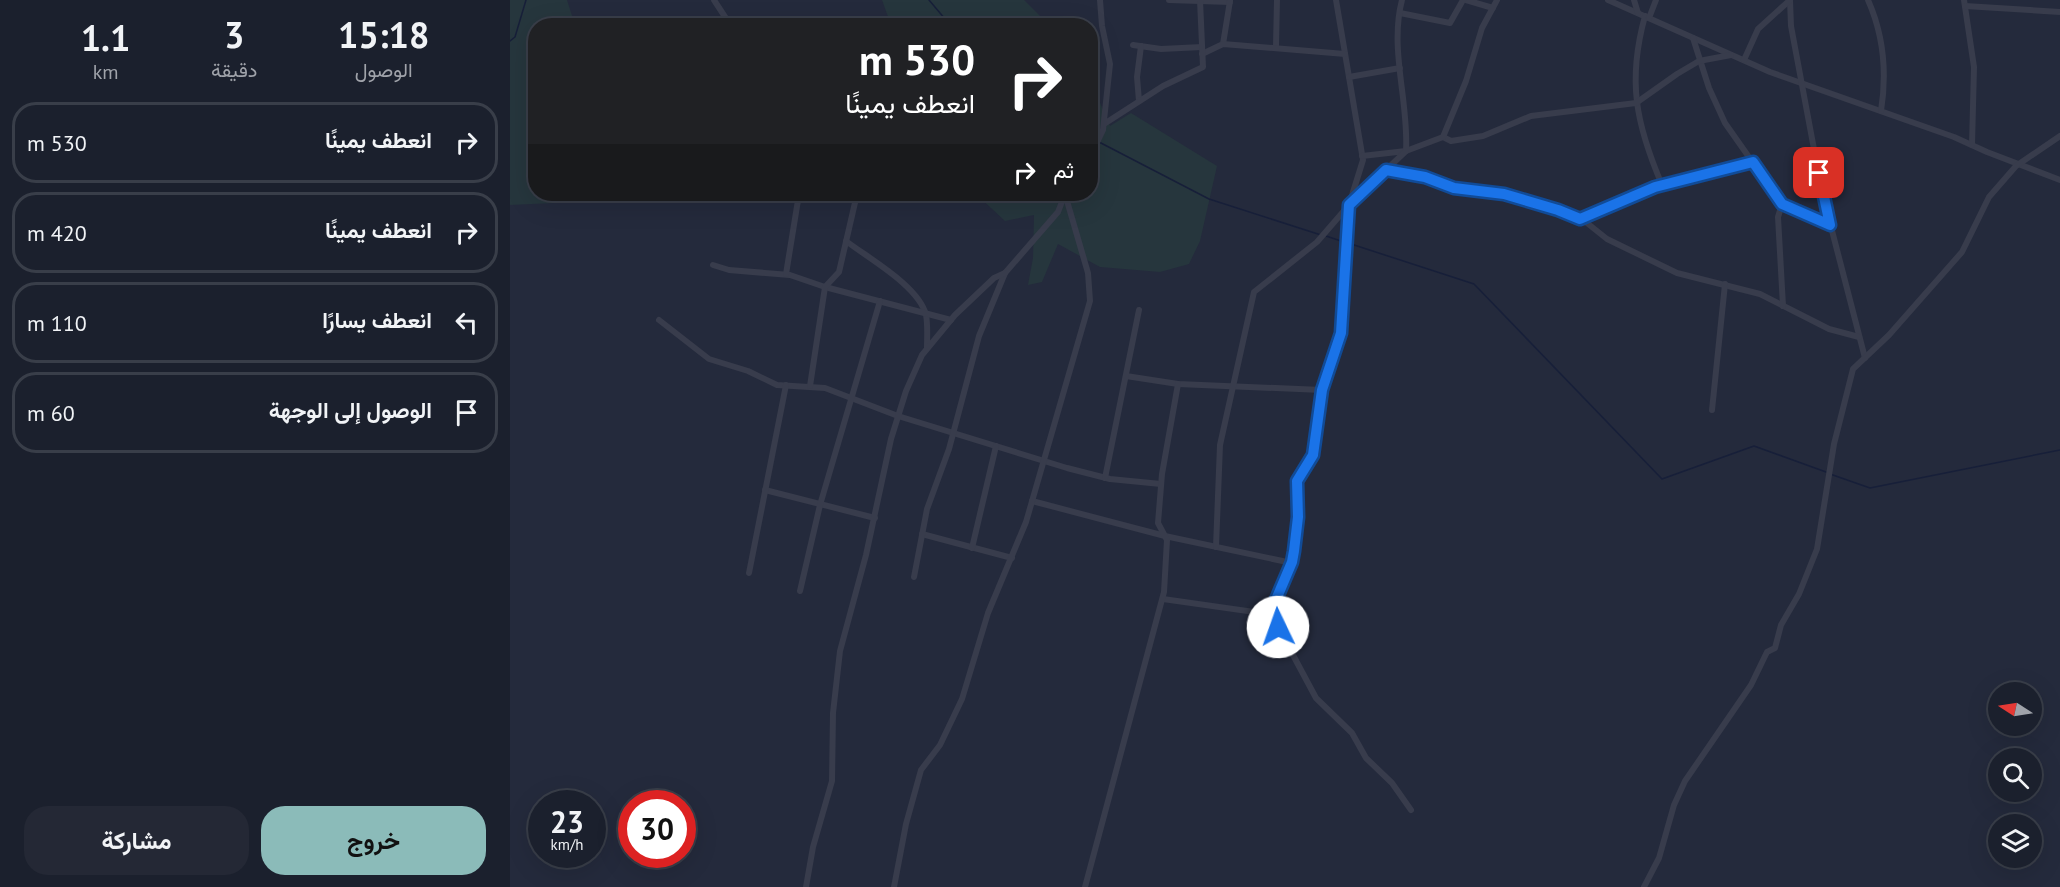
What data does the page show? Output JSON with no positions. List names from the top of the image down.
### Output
{
  "north": "left",
  "page": {
    "eta": [
      "15:18",
      "الوصول",
      "3",
      "دقيقة",
      "1.1",
      "km"
    ],
    "turn": ["530 m", "انعطف يمينًا"],
    "list": [
      {
        "name": "انعطف يمينًا",
        "value": "530 m"
      },
      {
        "name": "انعطف يمينًا",
        "value": "420 m"
      },
      {
        "name": "انعطف يسارًا",
        "value": "110 m"
      },
      {
        "name": "الوصول إلى الوجهة",
        "value": "60 m"
      }
    ],
    "then": "ثم",
    "speed": "23 km/h",
    "limit": "30",
    "buttons": ["خروج", "مشاركة"]
  }
}
